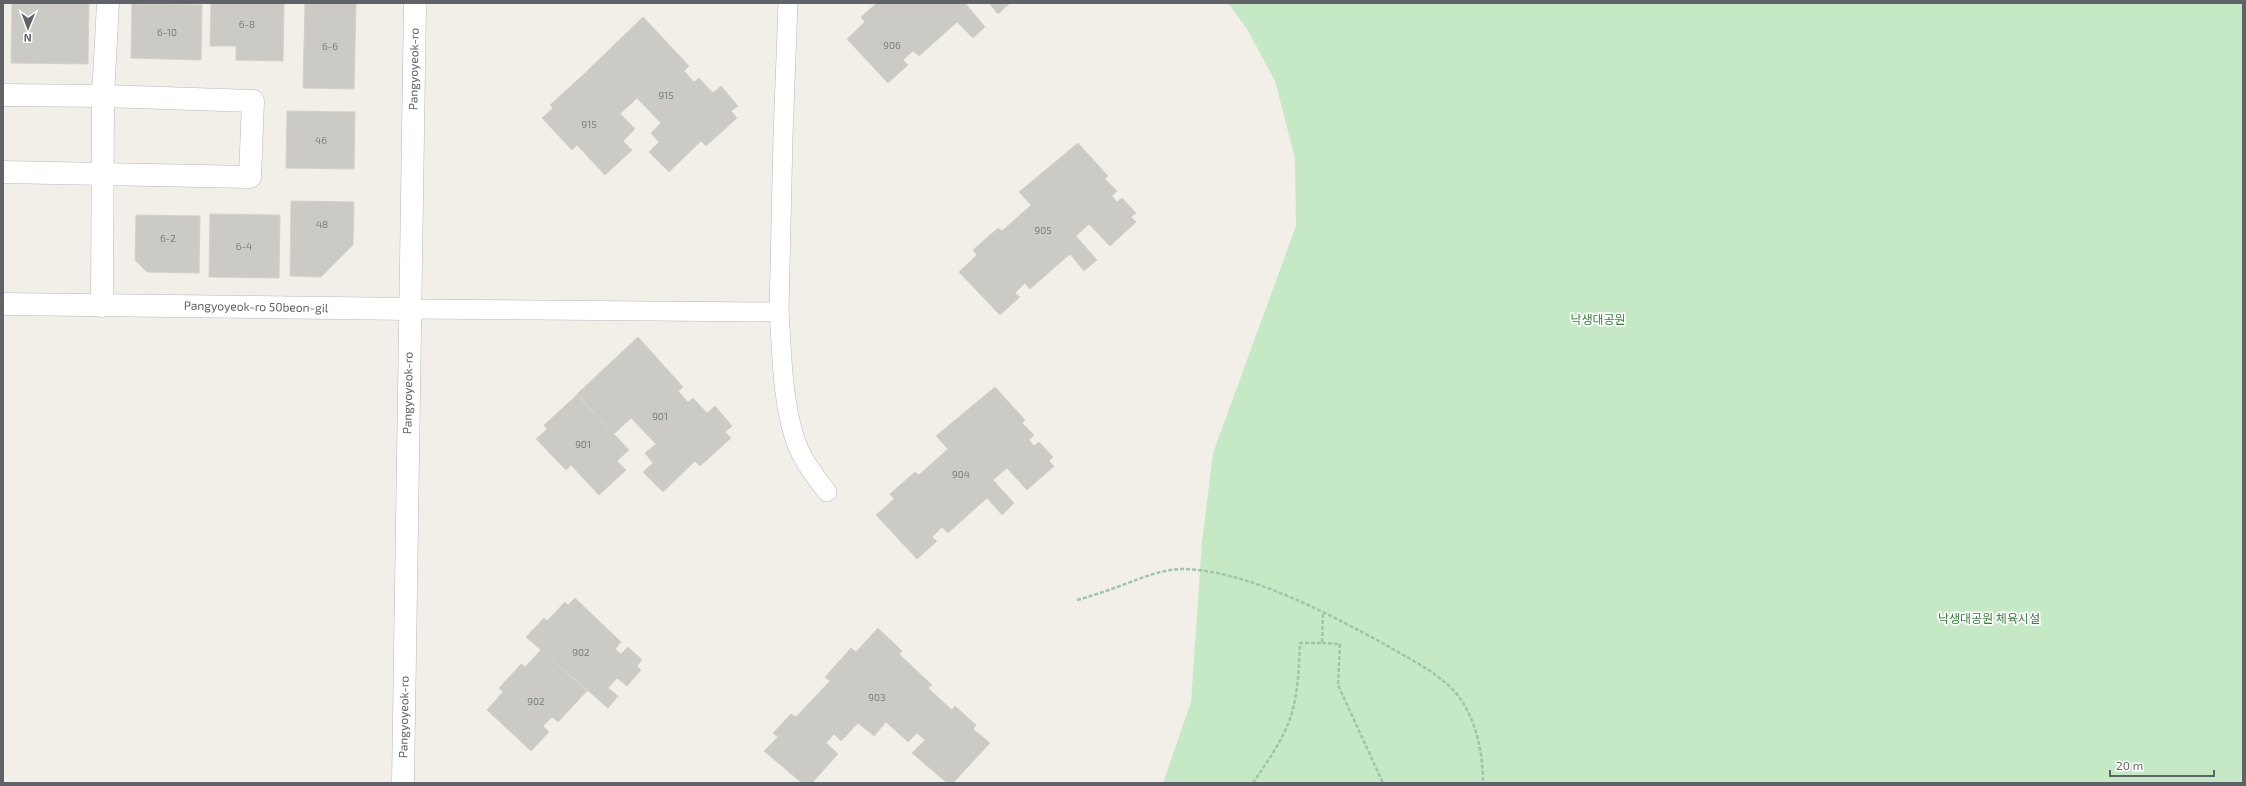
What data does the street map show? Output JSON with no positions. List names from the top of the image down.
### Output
{
  "streets": {
    "street": ["Pangyoyeok-ro", "Pangyoyeok-ro 50beon-gil"]
  },
  "crossings": [
    ["Pangyoyeok-ro", "Pangyoyeok-ro 50beon-gil"]
  ],
  "parks": ["낙생대공원", "낙생대공원 체육시설"],
  "house_numbers": [
    "6-8",
    "6-10",
    "906",
    "6-6",
    "915",
    "915",
    "46",
    "48",
    "905",
    "6-2",
    "6-4",
    "901",
    "901",
    "904",
    "902",
    "903",
    "902"
  ],
  "scale_bar": "20 m",
  "north": "bottom"
}
